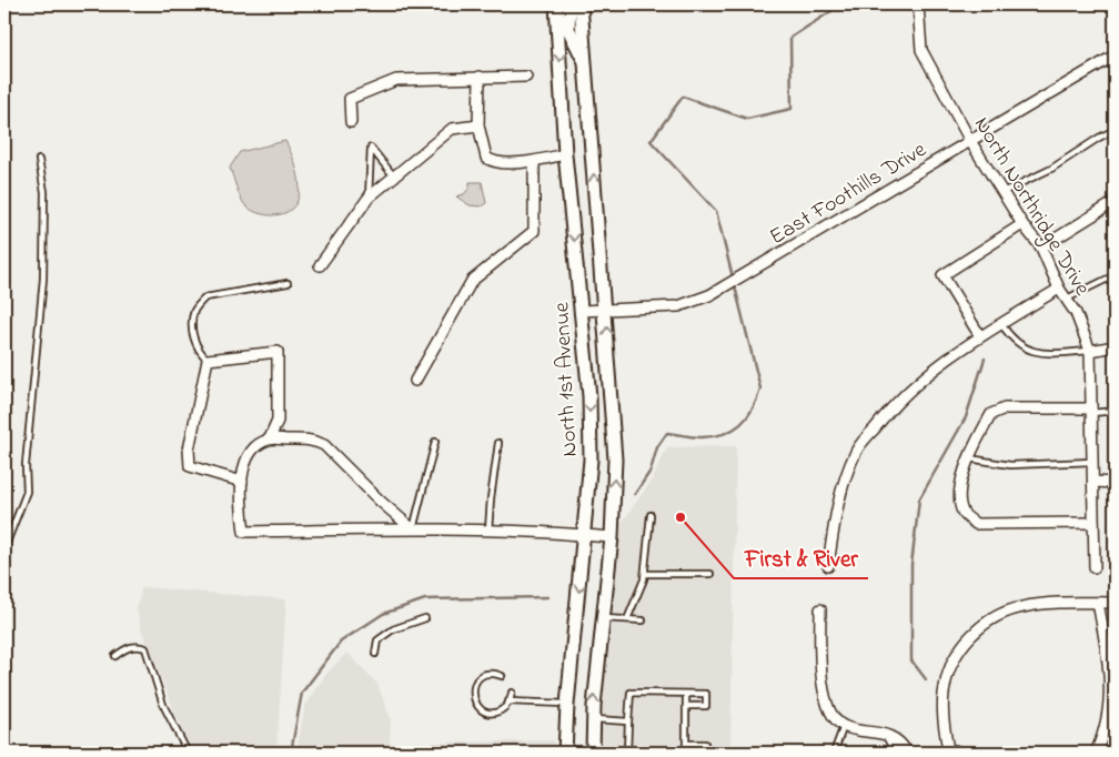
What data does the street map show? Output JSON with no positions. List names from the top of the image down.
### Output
{
  "streets": {
    "main road": ["North 1st Avenue"],
    "street": ["East Foothills Drive", "North Northridge Drive"]
  },
  "crossings": [
    ["East Foothills Drive", "North Northridge Drive"],
    ["East Foothills Drive", "North 1st Avenue"]
  ],
  "places": ["First & River"]
}
